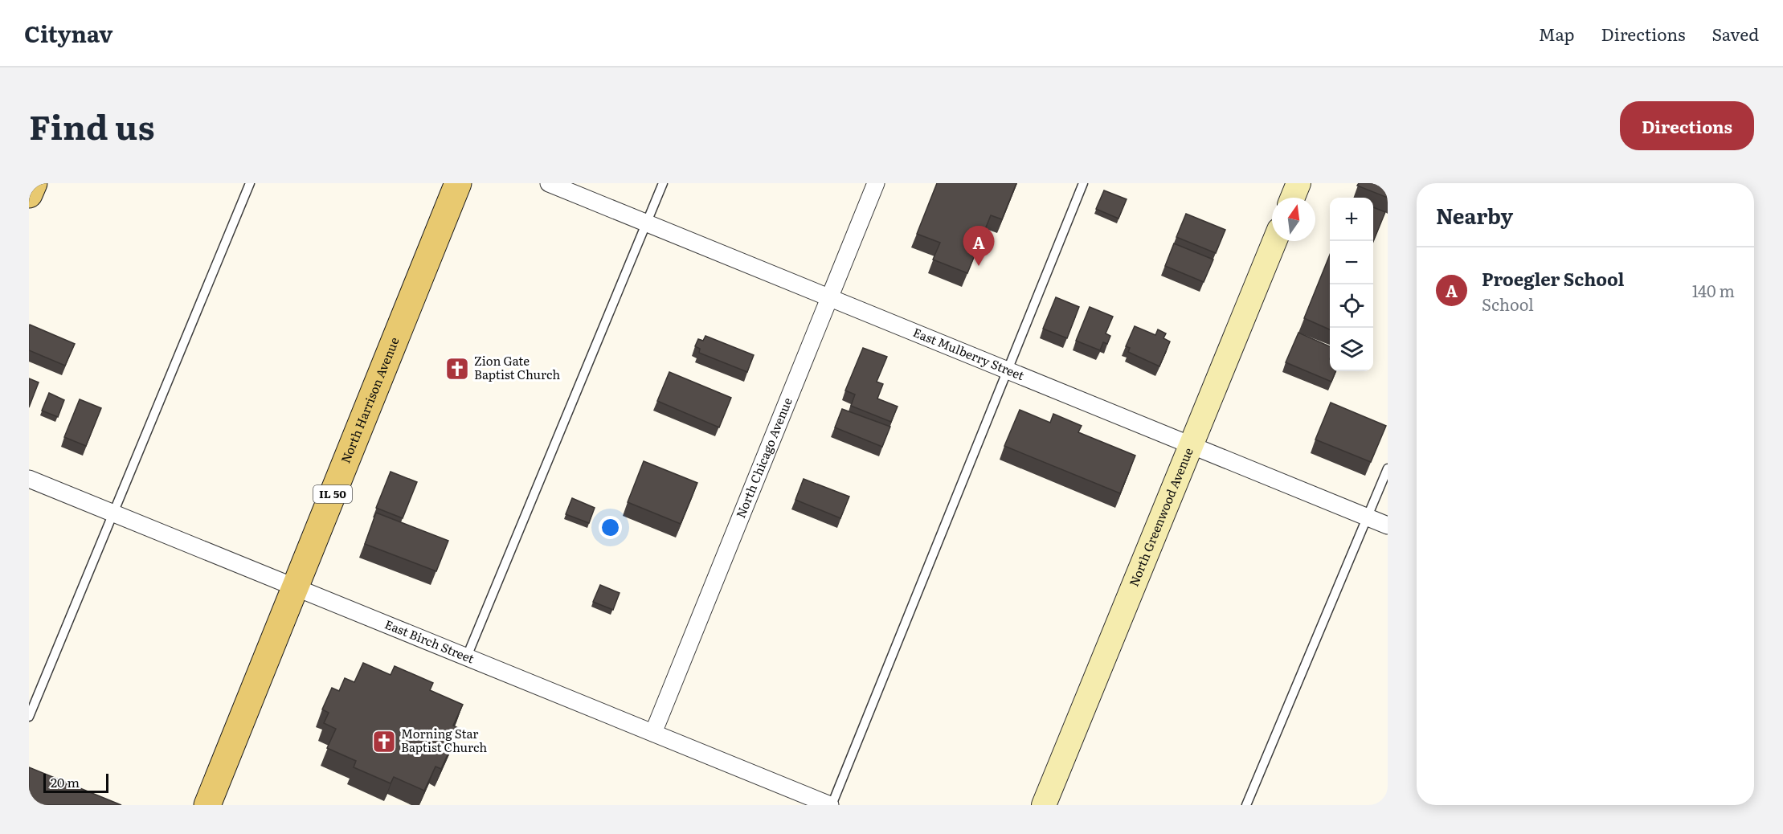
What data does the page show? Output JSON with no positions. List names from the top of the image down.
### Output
{
  "streets": {
    "main road": ["North Harrison Avenue", "IL 50"],
    "street": [
      "East Mulberry Street",
      "North Chicago Avenue",
      "North Greenwood Avenue",
      "East Birch Street"
    ]
  },
  "crossings": [
    ["East Mulberry Street", "North Chicago Avenue"],
    ["East Mulberry Street", "North Greenwood Avenue"],
    ["North Harrison Avenue", "East Birch Street"],
    ["North Chicago Avenue", "East Birch Street"]
  ],
  "places": {
    "church": ["Zion Gate Baptist Church", "Morning Star Baptist Church"]
  },
  "scale_bar": "20 m",
  "north": "top",
  "page": {
    "header": "Citynav",
    "nav": ["Map", "Directions", "Saved"],
    "title": "Find us",
    "buttons": "Directions",
    "heading": "Nearby",
    "map_buttons": ["+", "−"],
    "pins": "A",
    "list": [
      {
        "mark": "A",
        "name": "Proegler School",
        "note": "School",
        "value": "140 m"
      }
    ],
    "scale": "20 m"
  }
}
